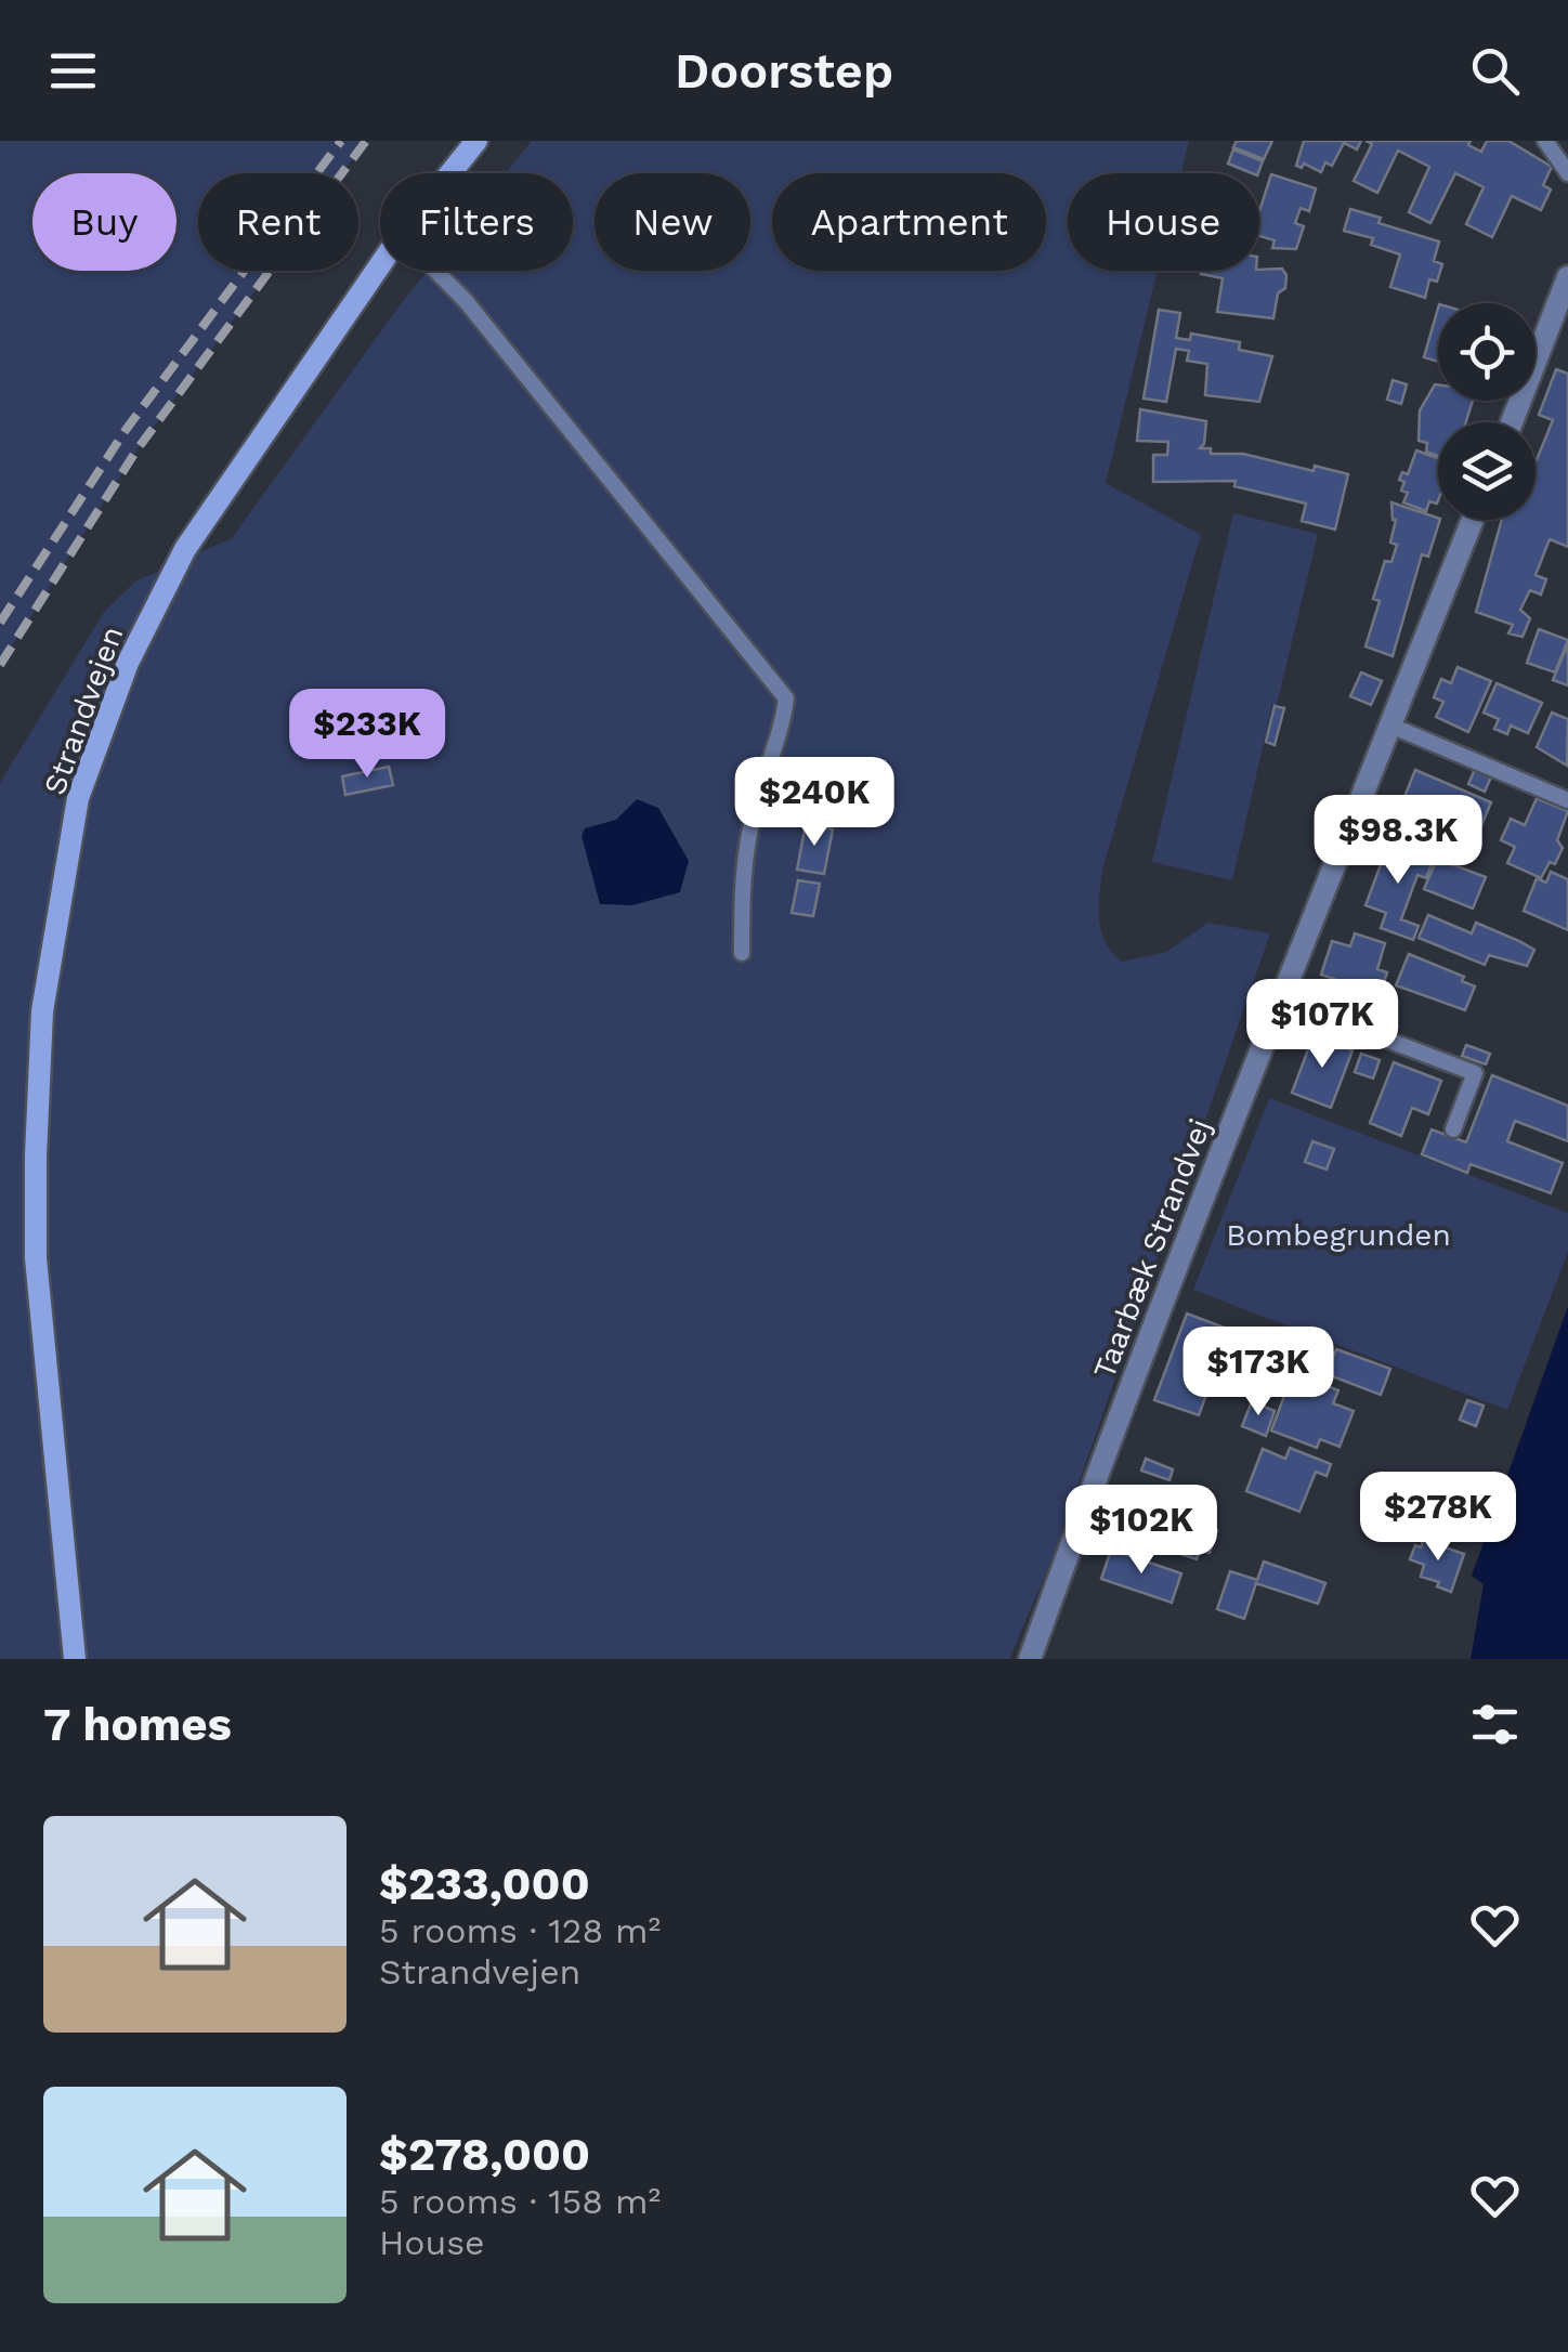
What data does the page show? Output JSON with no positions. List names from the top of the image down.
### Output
{
  "streets": {
    "main road": ["Strandvejen"],
    "street": ["Taarbæk Strandvej"]
  },
  "parks": ["Bombegrunden"],
  "page": {
    "header": "Doorstep",
    "chip": [
      "Buy",
      "Rent",
      "Filters",
      "New",
      "Apartment",
      "House"
    ],
    "price": [
      "$233K",
      "$240K",
      "$98.3K",
      "$107K",
      "$173K",
      "$278K",
      "$102K"
    ],
    "heading": "7 homes",
    "list": [
      {
        "name": "$233,000",
        "note": "5 rooms · 128 m² · Strandvejen"
      },
      {
        "name": "$278,000",
        "note": "5 rooms · 158 m² · House"
      }
    ]
  }
}
